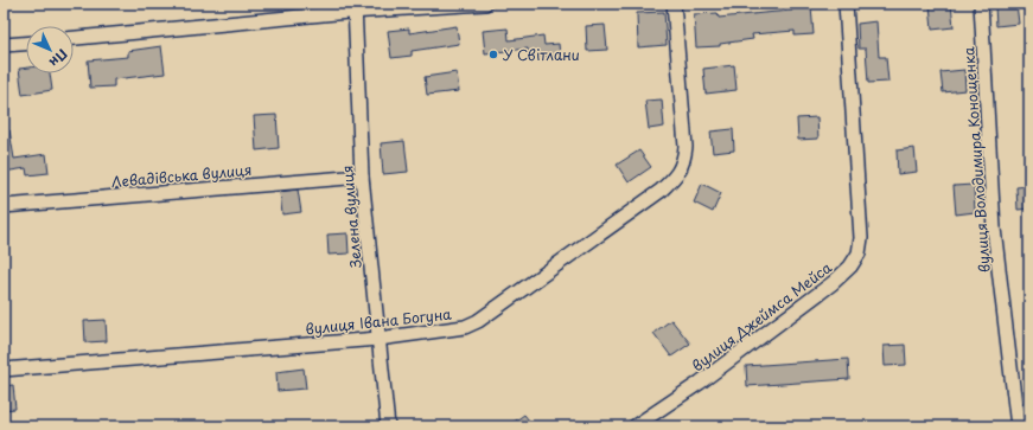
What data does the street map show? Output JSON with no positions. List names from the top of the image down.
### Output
{
  "streets": {
    "street": [
      "вулиця Володимира Конощенка",
      "Левадівська вулиця",
      "Зелена вулиця",
      "вулиця Джеймса Мейса",
      "вулиця Івана Богуна"
    ]
  },
  "crossings": [
    ["Левадівська вулиця", "Зелена вулиця"],
    ["Зелена вулиця", "вулиця Івана Богуна"]
  ],
  "places": ["У Світлани"],
  "north": "bottom right"
}
